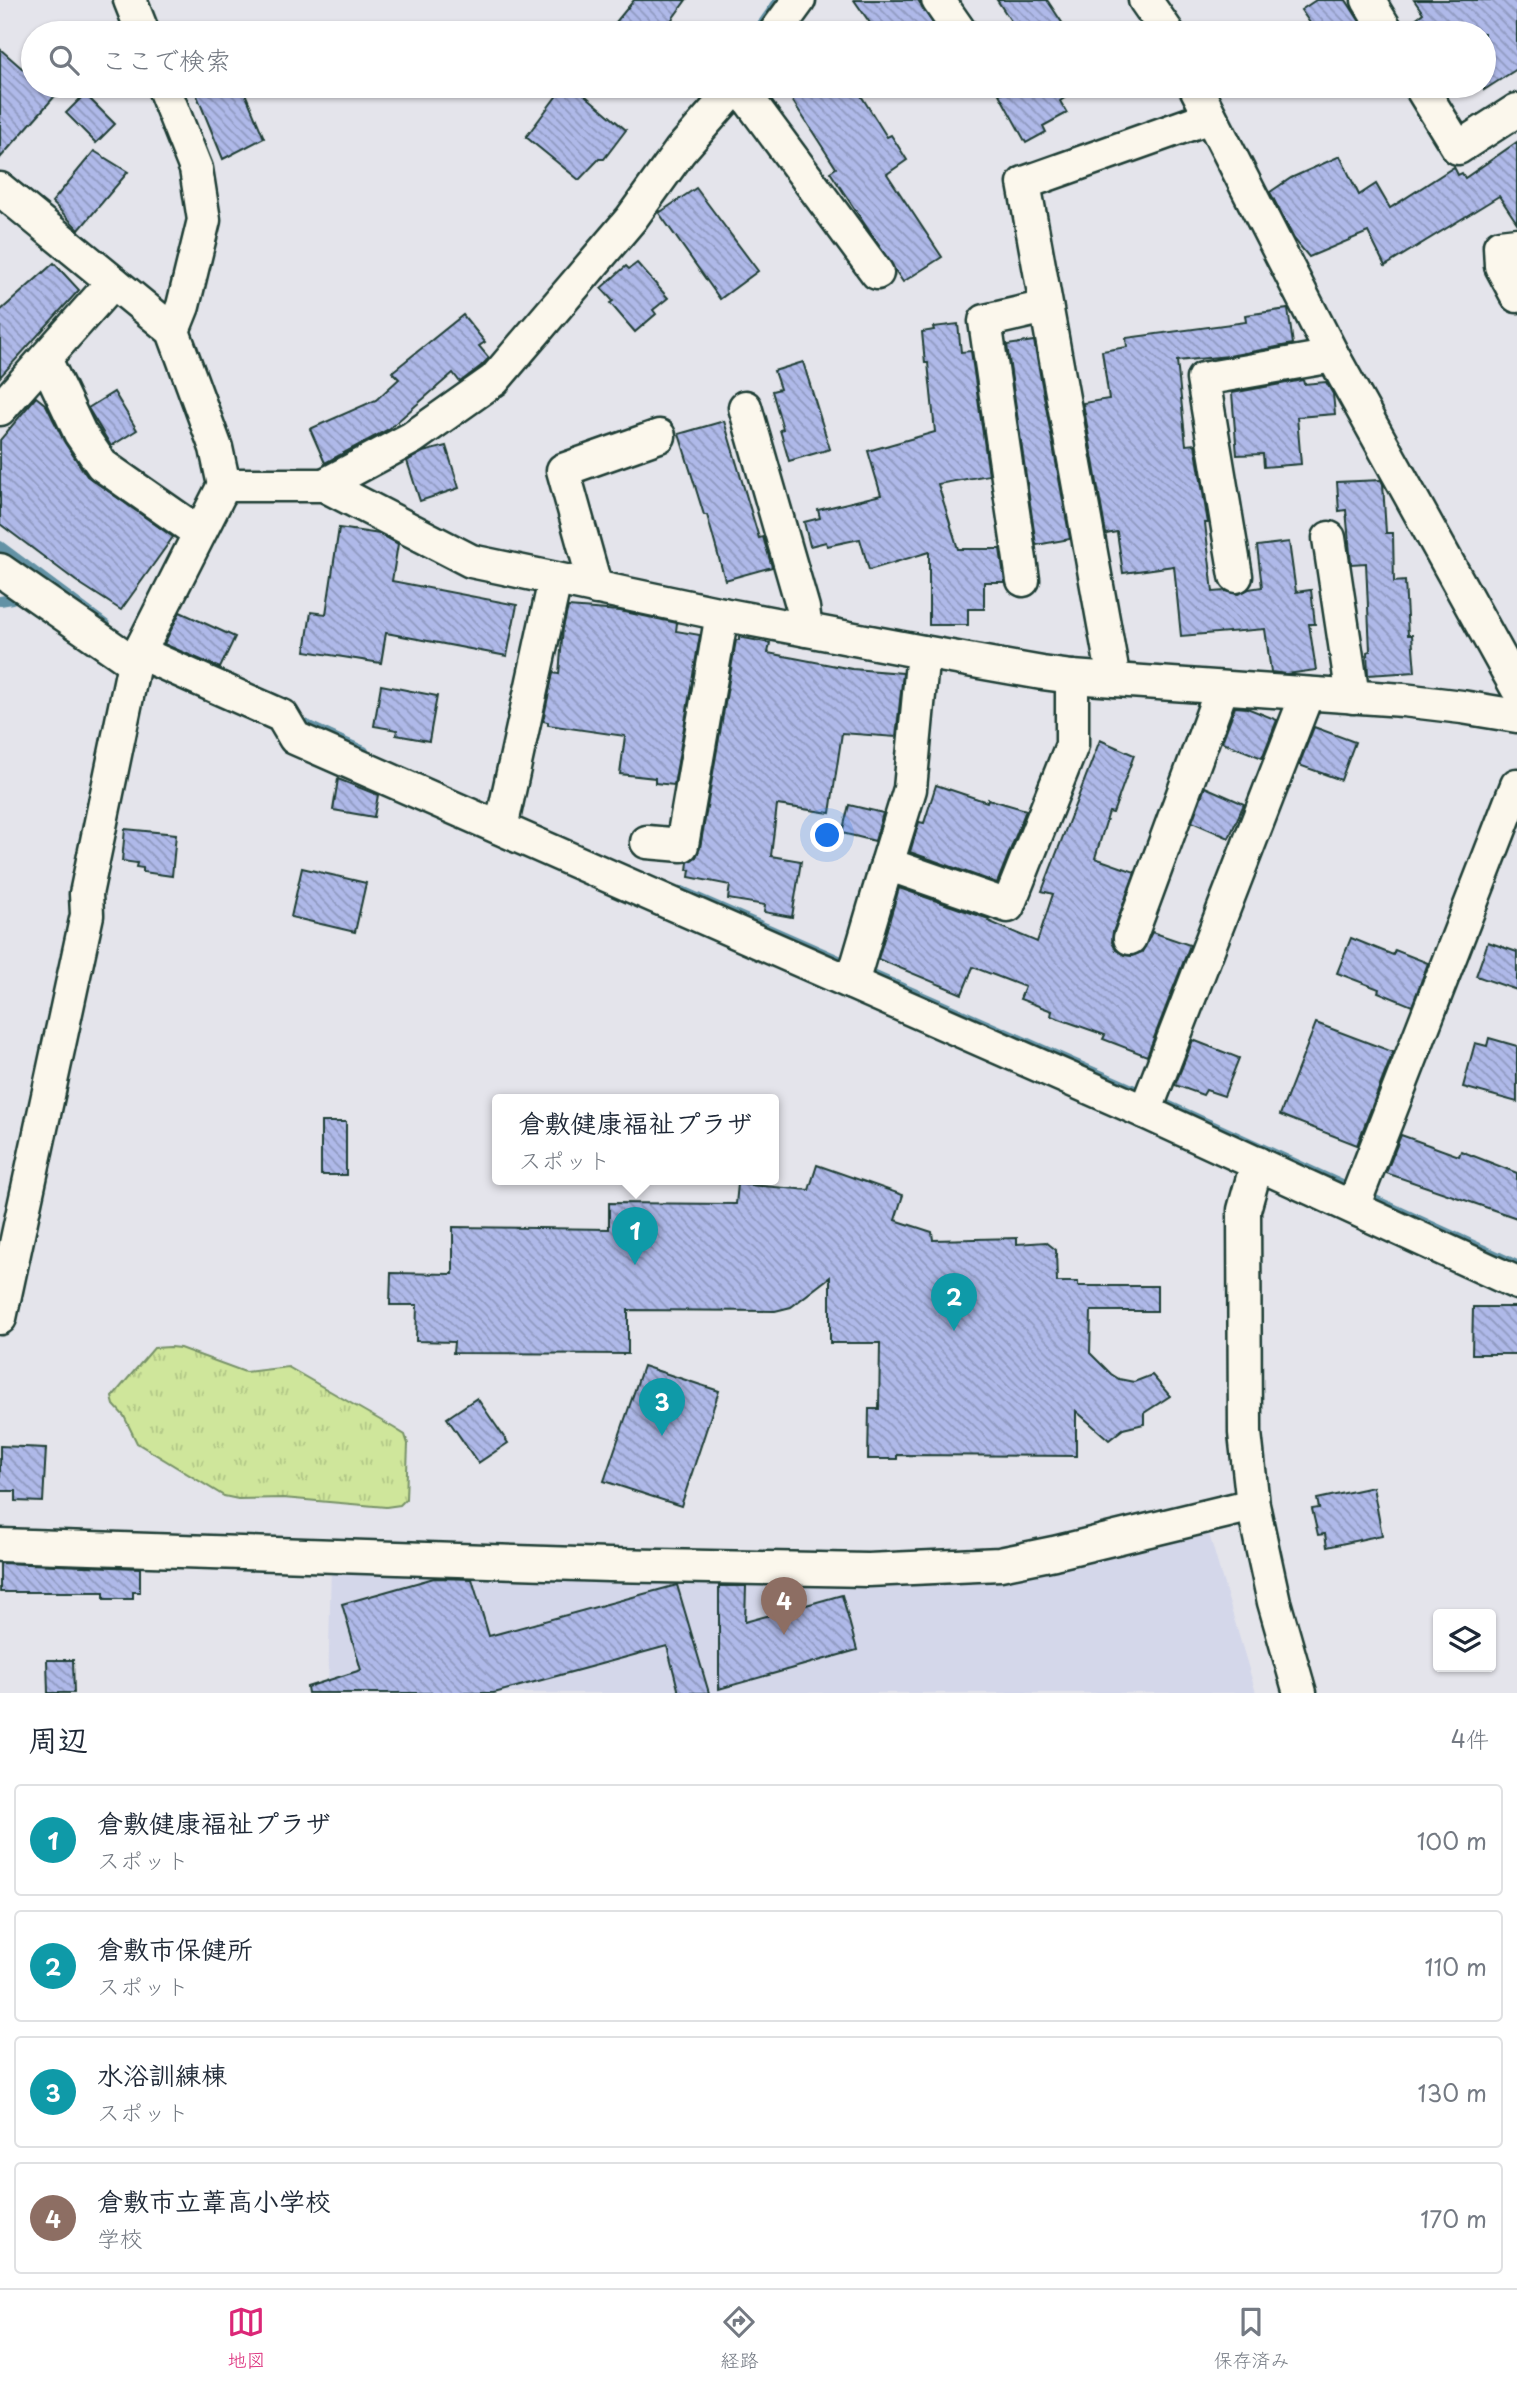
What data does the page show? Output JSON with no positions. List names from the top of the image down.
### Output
{
  "page": {
    "search": "ここで検索",
    "popup": ["倉敷健康福祉プラザ", "スポット"],
    "pins": [
      "1",
      "2",
      "3",
      "4"
    ],
    "heading": ["周辺", "4件"],
    "list": [
      {
        "mark": "1",
        "name": "倉敷健康福祉プラザ",
        "note": "スポット",
        "value": "100 m"
      },
      {
        "mark": "2",
        "name": "倉敷市保健所",
        "note": "スポット",
        "value": "110 m"
      },
      {
        "mark": "3",
        "name": "水浴訓練棟",
        "note": "スポット",
        "value": "130 m"
      },
      {
        "mark": "4",
        "name": "倉敷市立葦高小学校",
        "note": "学校",
        "value": "170 m"
      }
    ],
    "nav": ["地図", "経路", "保存済み"]
  }
}
